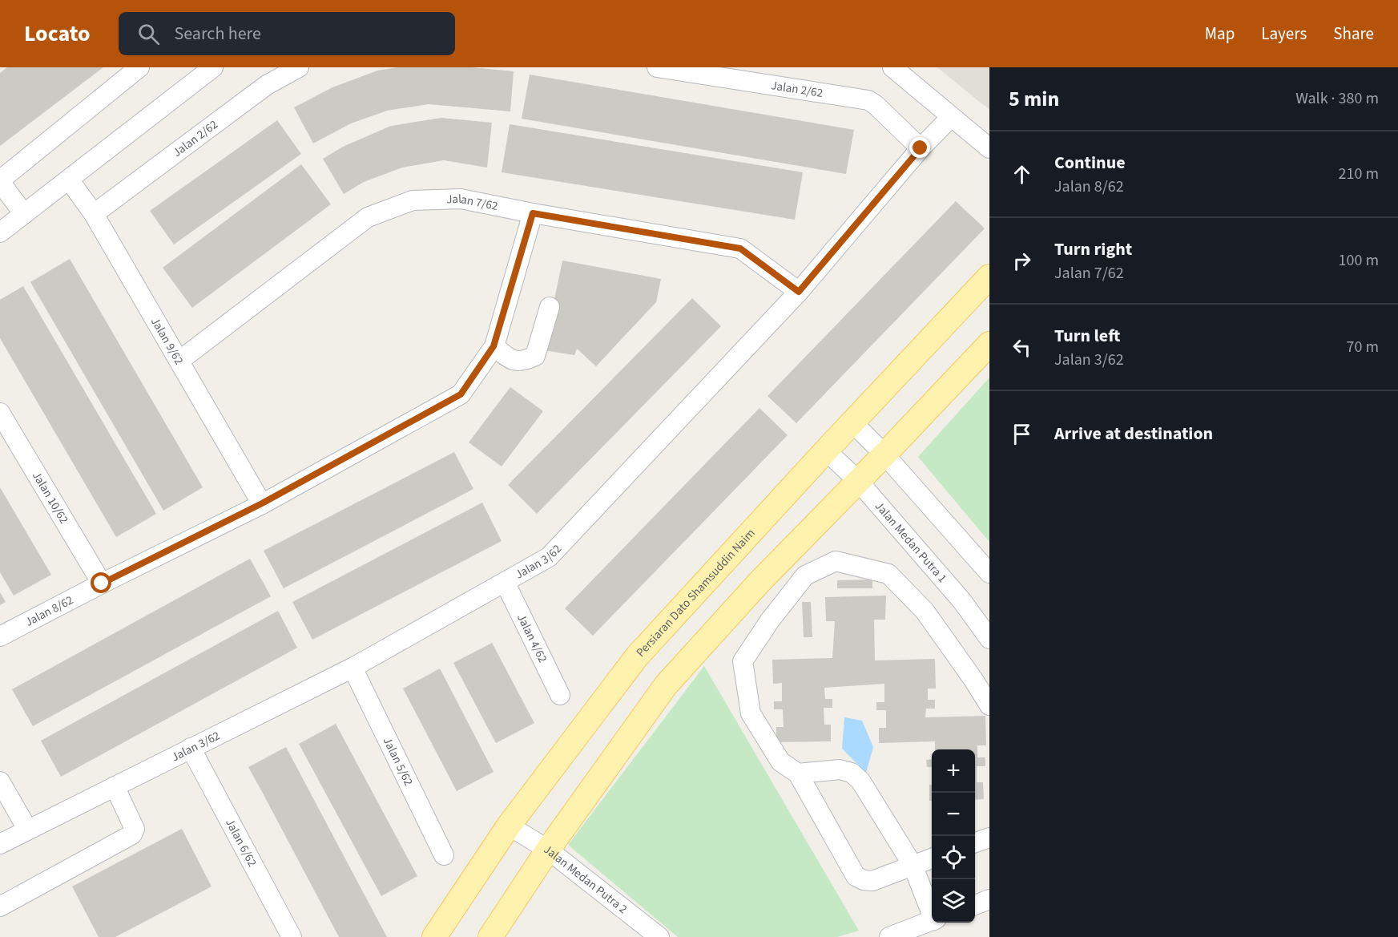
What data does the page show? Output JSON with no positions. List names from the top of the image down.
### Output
{
  "streets": {
    "main road": ["Persiaran Dato Shamsuddin Naim"],
    "street": [
      "Jalan 2/62",
      "Jalan 7/62",
      "Jalan 9/62",
      "Jalan 10/62",
      "Jalan Medan Putra 1",
      "Jalan 3/62",
      "Jalan 8/62",
      "Jalan 4/62",
      "Jalan 5/62",
      "Jalan 6/62",
      "Jalan Medan Putra 2"
    ]
  },
  "crossings": [
    ["Jalan 2/62", "Jalan 9/62"],
    ["Jalan 2/62", "Jalan 3/62"],
    ["Jalan 7/62", "Jalan 9/62"],
    ["Jalan 7/62", "Jalan 3/62"],
    ["Jalan 7/62", "Jalan 8/62"],
    ["Jalan 9/62", "Jalan 8/62"],
    ["Jalan 10/62", "Jalan 8/62"],
    ["Jalan Medan Putra 1", "Persiaran Dato Shamsuddin Naim"],
    ["Jalan 3/62", "Jalan 4/62"],
    ["Jalan 3/62", "Jalan 5/62"],
    ["Jalan 3/62", "Jalan 6/62"],
    ["Persiaran Dato Shamsuddin Naim", "Jalan Medan Putra 2"]
  ],
  "page": {
    "header": "Locato",
    "search": "Search here",
    "nav": ["Map", "Layers", "Share"],
    "heading": ["5 min", "Walk · 380 m"],
    "list": [
      ["Continue", "Jalan 8/62", "210 m"],
      ["Turn right", "Jalan 7/62", "100 m"],
      ["Turn left", "Jalan 3/62", "70 m"],
      "Arrive at destination"
    ],
    "map_buttons": ["+", "−"]
  }
}
